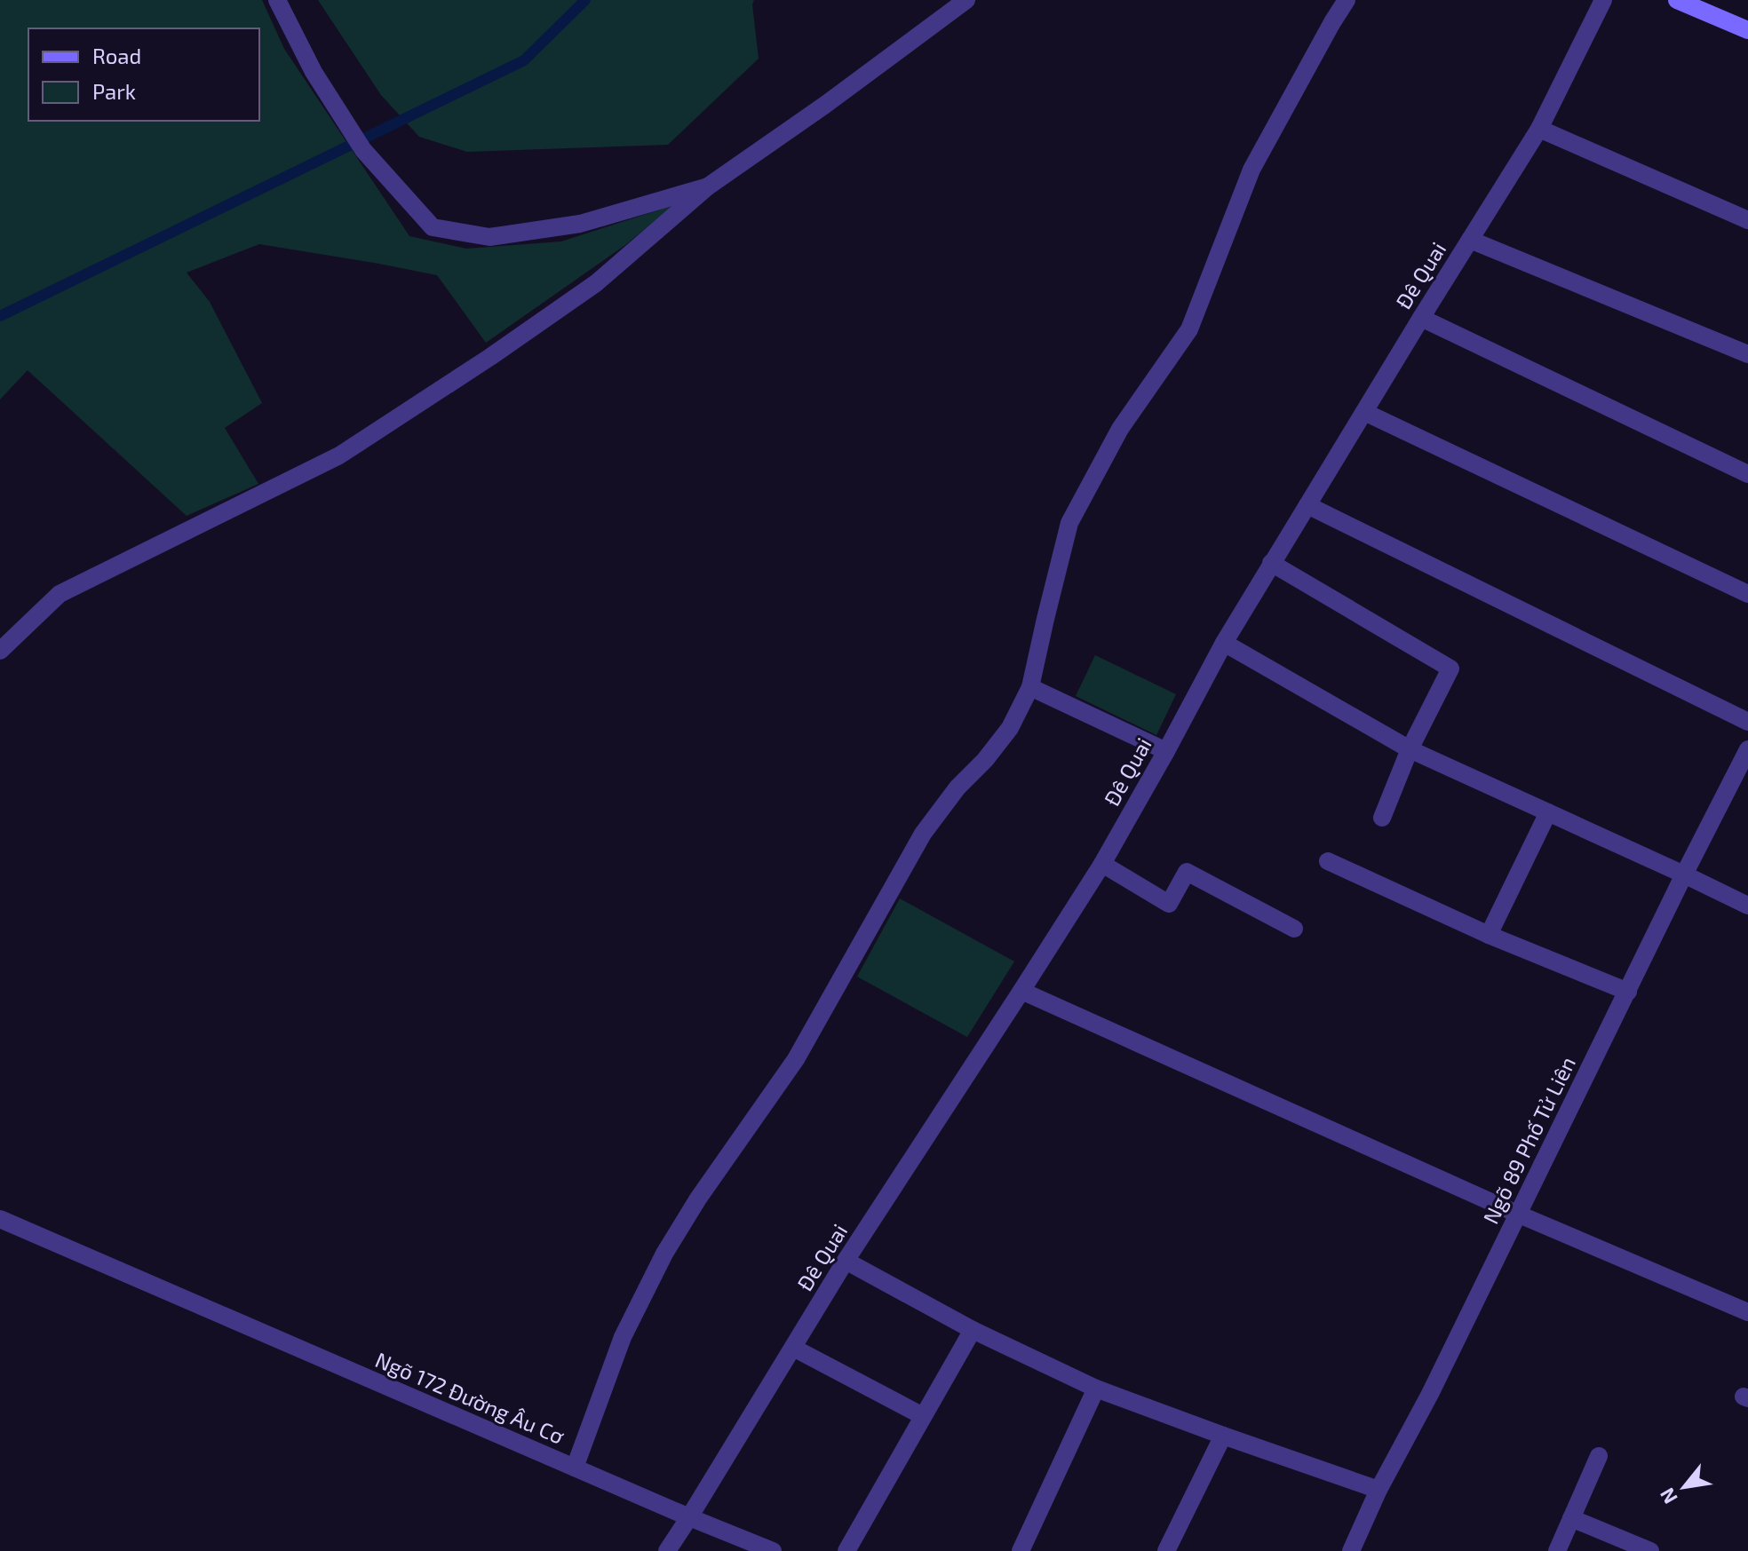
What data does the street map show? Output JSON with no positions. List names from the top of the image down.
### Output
{
  "streets": {
    "street": ["Đê Quai", "Ngõ 89 Phố Tử Liên", "Ngõ 172 Đường Âu Cơ"]
  },
  "crossings": [
    ["Đê Quai", "Ngõ 172 Đường Âu Cơ"]
  ],
  "legend": ["Road", "Park"],
  "north": "bottom left"
}
